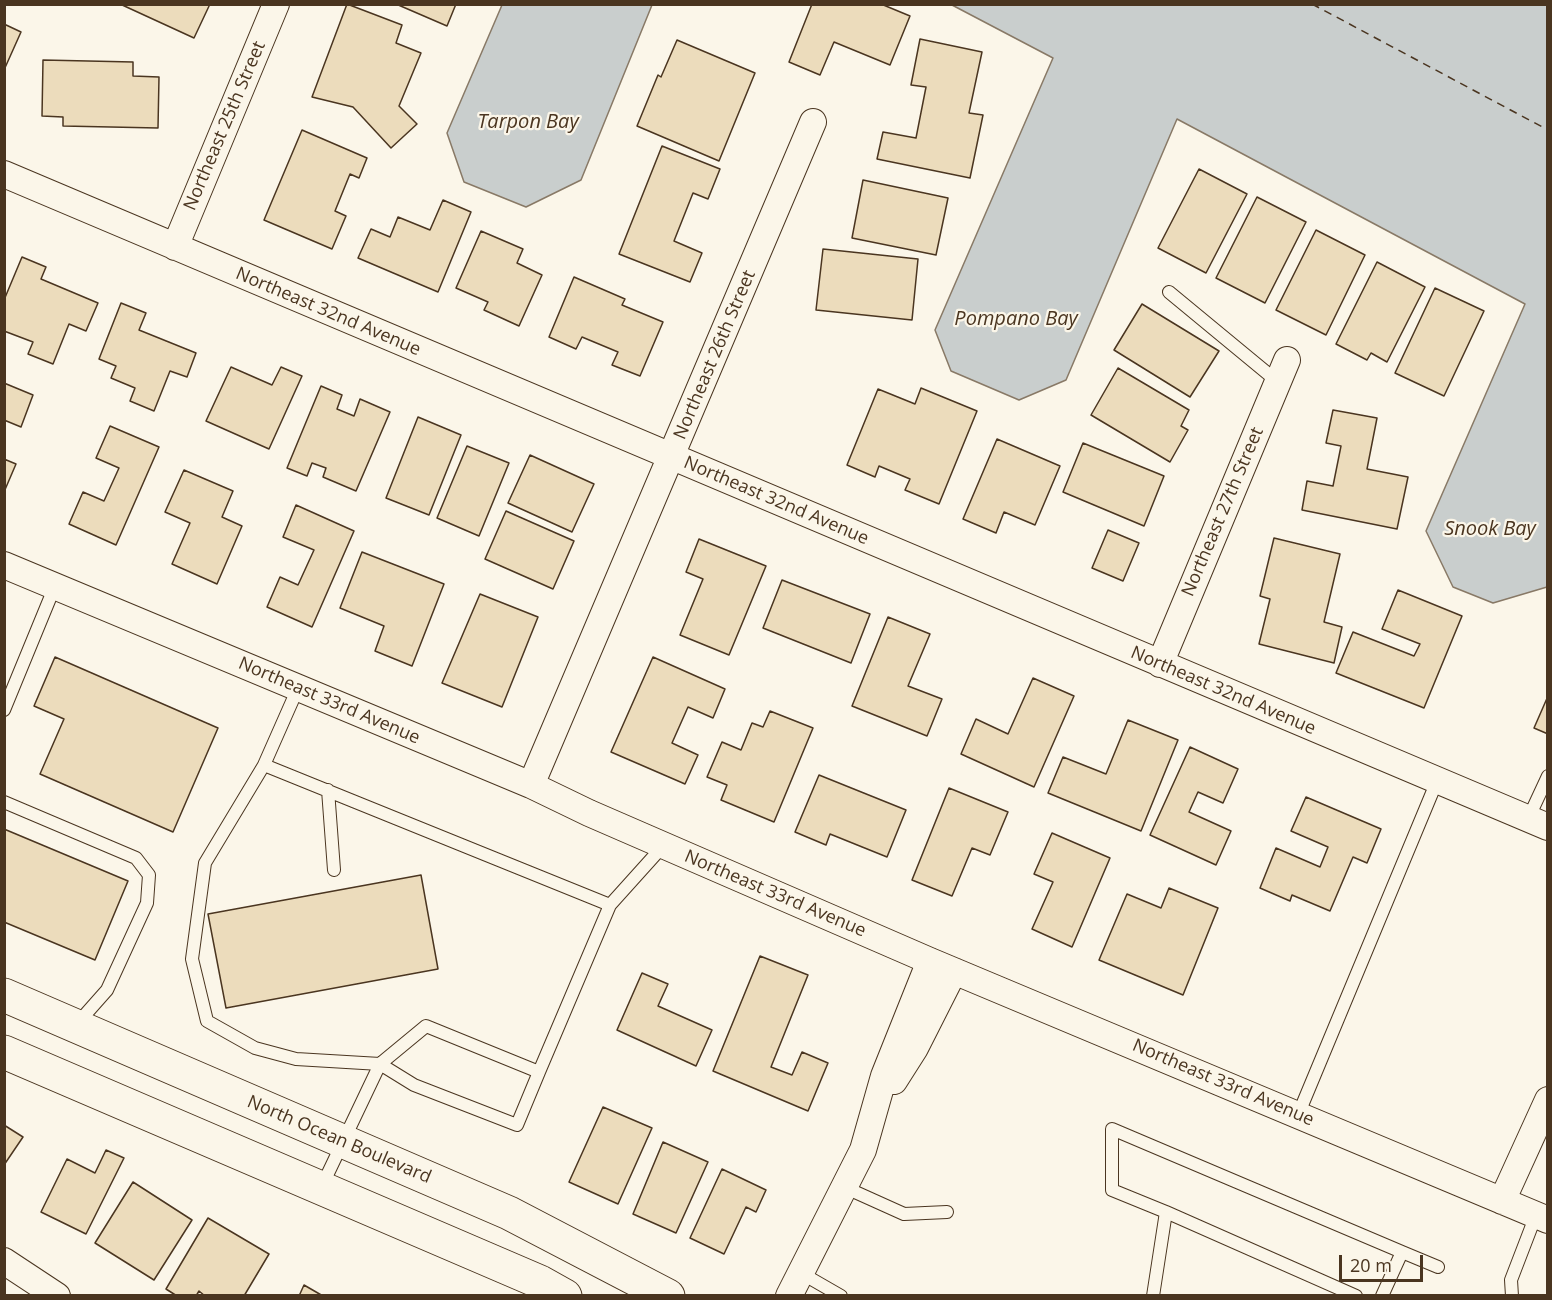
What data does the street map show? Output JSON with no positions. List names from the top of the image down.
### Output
{
  "streets": {
    "main road": ["North Ocean Boulevard"],
    "street": [
      "Northeast 25th Street",
      "Northeast 32nd Avenue",
      "Northeast 26th Street",
      "Northeast 27th Street",
      "Northeast 33rd Avenue"
    ]
  },
  "crossings": [
    ["Northeast 25th Street", "Northeast 32nd Avenue"],
    ["Northeast 32nd Avenue", "Northeast 26th Street"],
    ["Northeast 32nd Avenue", "Northeast 27th Street"],
    ["Northeast 26th Street", "Northeast 33rd Avenue"]
  ],
  "water": ["Tarpon Bay", "Pompano Bay", "Snook Bay"],
  "scale_bar": "20 m"
}
